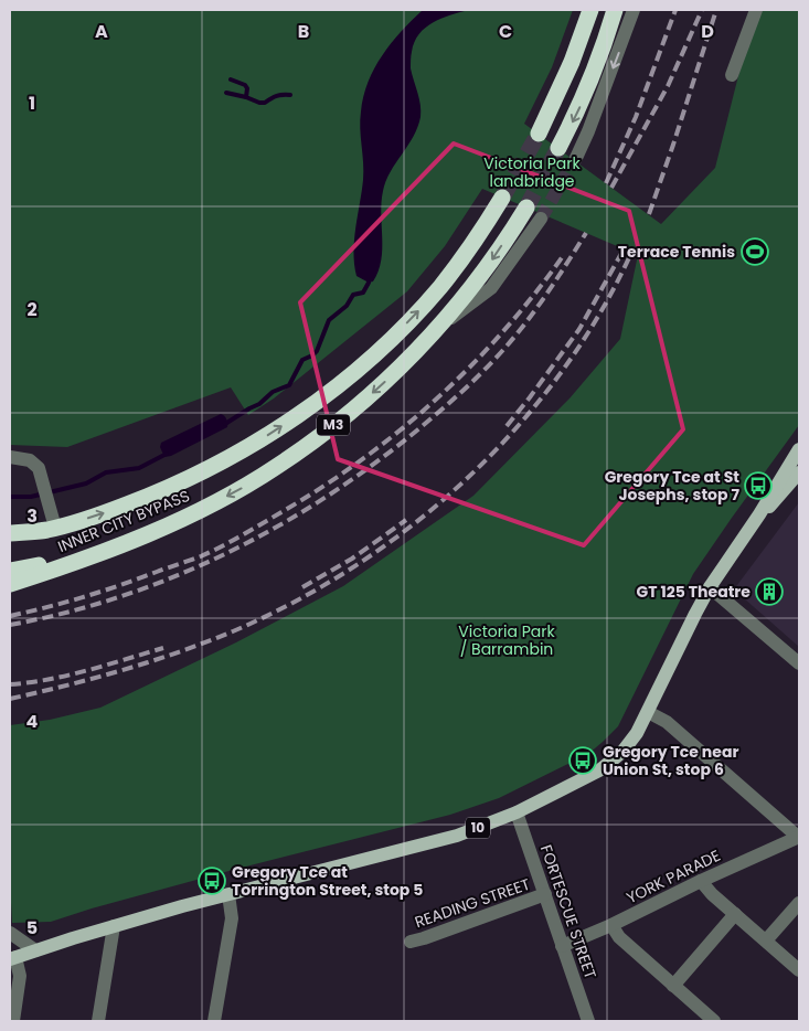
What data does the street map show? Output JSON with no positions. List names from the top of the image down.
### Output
{
  "streets": {
    "highway": ["M3", "INNER CITY BYPASS"],
    "main road": ["10"],
    "street": ["YORK PARADE", "READING STREET", "FORTESCUE STREET"]
  },
  "crossings": [
    ["10", "FORTESCUE STREET"],
    ["YORK PARADE", "FORTESCUE STREET"],
    ["READING STREET", "FORTESCUE STREET"]
  ],
  "parks": ["Victoria Park landbridge", "Victoria Park / Barrambin"],
  "places": {
    "sports": ["Terrace Tennis"],
    "bus stop": ["Gregory Tce at St Josephs, stop 7", "Gregory Tce near Union St, stop 6", "Gregory Tce at Torrington Street, stop 5"],
    "building": ["GT 125 Theatre"]
  },
  "grid": {
    "columns": [
      "A",
      "B",
      "C",
      "D"
    ],
    "rows": [
      "1",
      "2",
      "3",
      "4",
      "5"
    ]
  }
}
